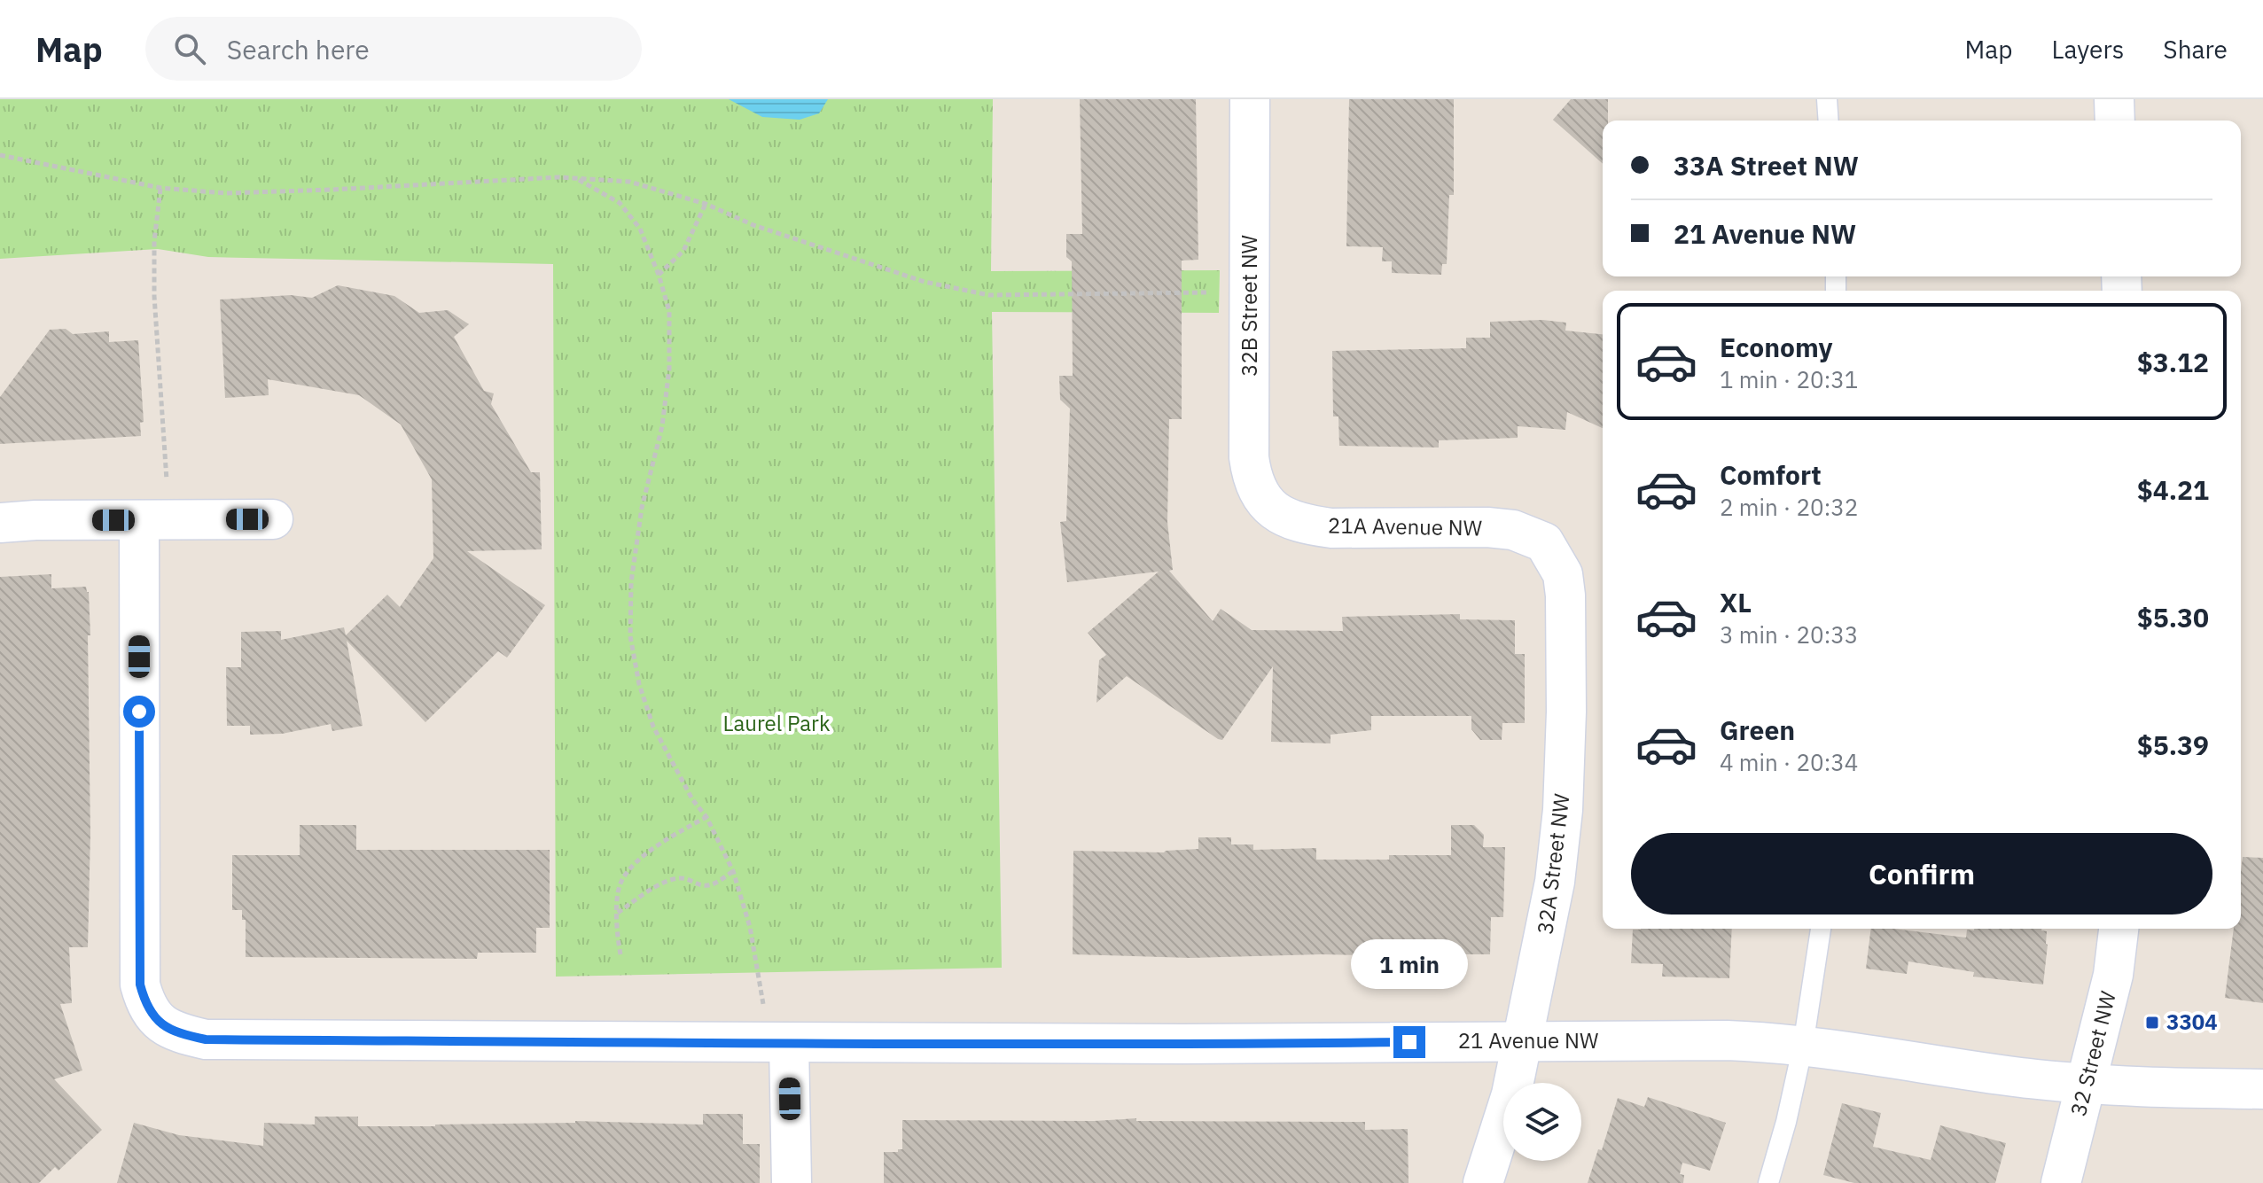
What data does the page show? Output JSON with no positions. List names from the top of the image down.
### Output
{
  "streets": {
    "street": [
      "32B Street NW",
      "21A Avenue NW",
      "32A Street NW",
      "21 Avenue NW",
      "32 Street NW"
    ]
  },
  "crossings": [
    ["32B Street NW", "21A Avenue NW"],
    ["21A Avenue NW", "32A Street NW"],
    ["32A Street NW", "21 Avenue NW"],
    ["21 Avenue NW", "32 Street NW"]
  ],
  "parks": ["Laurel Park"],
  "places": {
    "transit": ["3304"]
  },
  "page": {
    "header": "Map",
    "search": "Search here",
    "nav": ["Map", "Layers", "Share"],
    "banner": ["33A Street NW", "21 Avenue NW"],
    "list": [
      {
        "name": "Economy",
        "note": "1 min · 20:31",
        "value": "$3.12"
      },
      {
        "name": "Comfort",
        "note": "2 min · 20:32",
        "value": "$4.21"
      },
      {
        "name": "XL",
        "note": "3 min · 20:33",
        "value": "$5.30"
      },
      {
        "name": "Green",
        "note": "4 min · 20:34",
        "value": "$5.39"
      }
    ],
    "buttons": "Confirm",
    "bubble": "1 min"
  }
}
